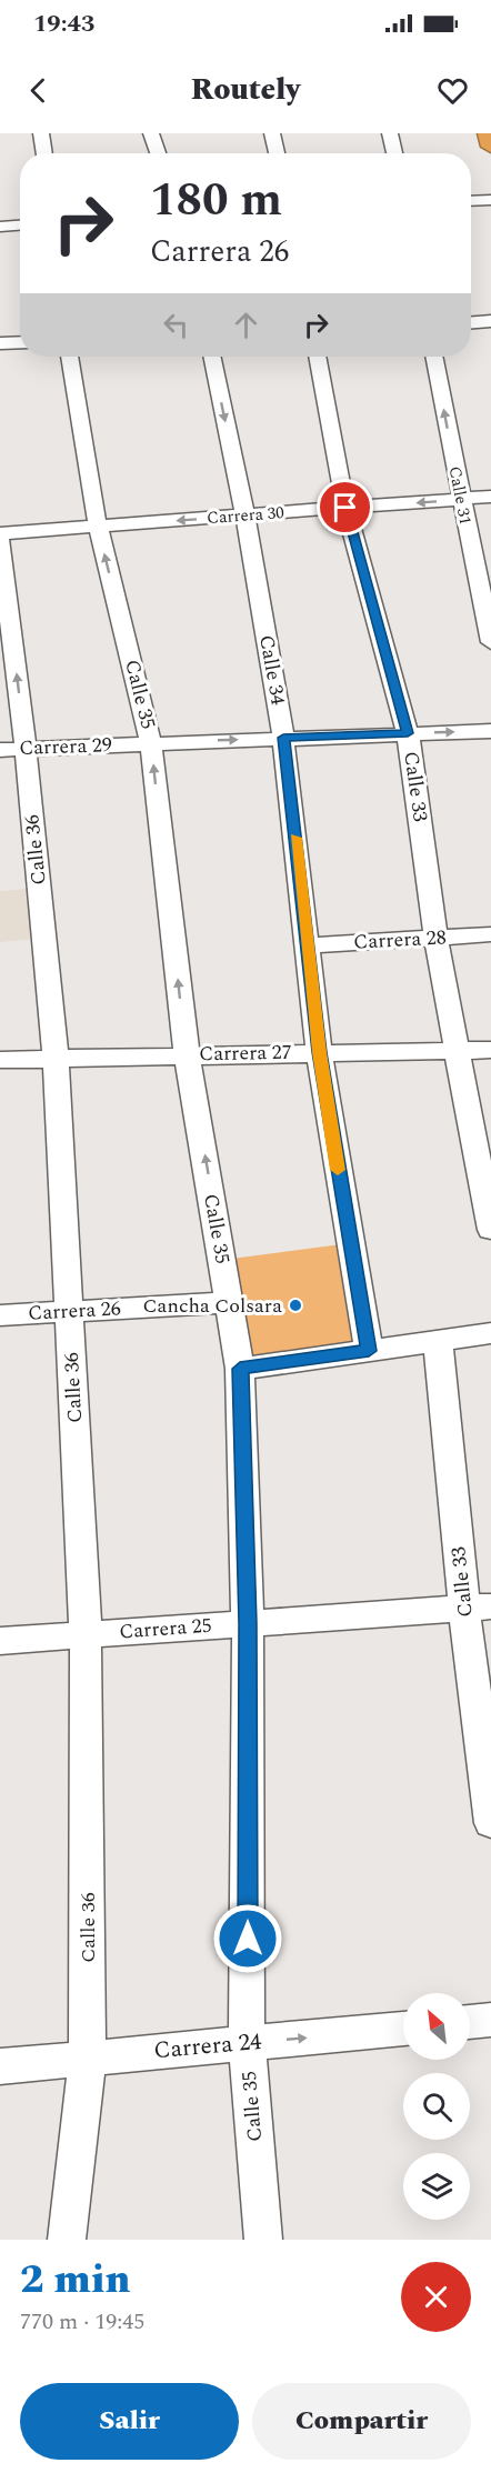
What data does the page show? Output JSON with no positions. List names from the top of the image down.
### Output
{
  "streets": {
    "street": [
      "Calle 31",
      "Carrera 30",
      "Calle 34",
      "Calle 35",
      "Carrera 29",
      "Calle 33",
      "Calle 36",
      "Carrera 28",
      "Carrera 27",
      "Carrera 26",
      "Carrera 25",
      "Carrera 24"
    ]
  },
  "crossings": [
    ["Calle 31", "Carrera 30"],
    ["Carrera 30", "Calle 34"],
    ["Carrera 30", "Calle 35"],
    ["Carrera 30", "Calle 33"],
    ["Carrera 30", "Calle 36"],
    ["Calle 34", "Carrera 29"],
    ["Calle 34", "Carrera 28"],
    ["Calle 34", "Carrera 27"],
    ["Calle 35", "Carrera 29"],
    ["Calle 35", "Carrera 27"],
    ["Calle 35", "Carrera 26"],
    ["Calle 35", "Carrera 25"],
    ["Calle 35", "Carrera 24"],
    ["Carrera 29", "Calle 33"],
    ["Carrera 29", "Calle 36"],
    ["Calle 33", "Carrera 28"],
    ["Calle 33", "Carrera 27"],
    ["Calle 33", "Carrera 25"],
    ["Calle 36", "Carrera 27"],
    ["Calle 36", "Carrera 26"],
    ["Calle 36", "Carrera 25"],
    ["Calle 36", "Carrera 24"]
  ],
  "one_way": [
    "Calle 31",
    "Carrera 30",
    "Calle 35",
    "Carrera 29",
    "Carrera 24"
  ],
  "places": ["Cancha Colsara"],
  "north": "top left",
  "page": {
    "status": "19:43",
    "header": "Routely",
    "turn": ["180 m", "Carrera 26"],
    "heading": ["2 min", "770 m · 19:45"],
    "buttons": ["Salir", "Compartir"]
  }
}
